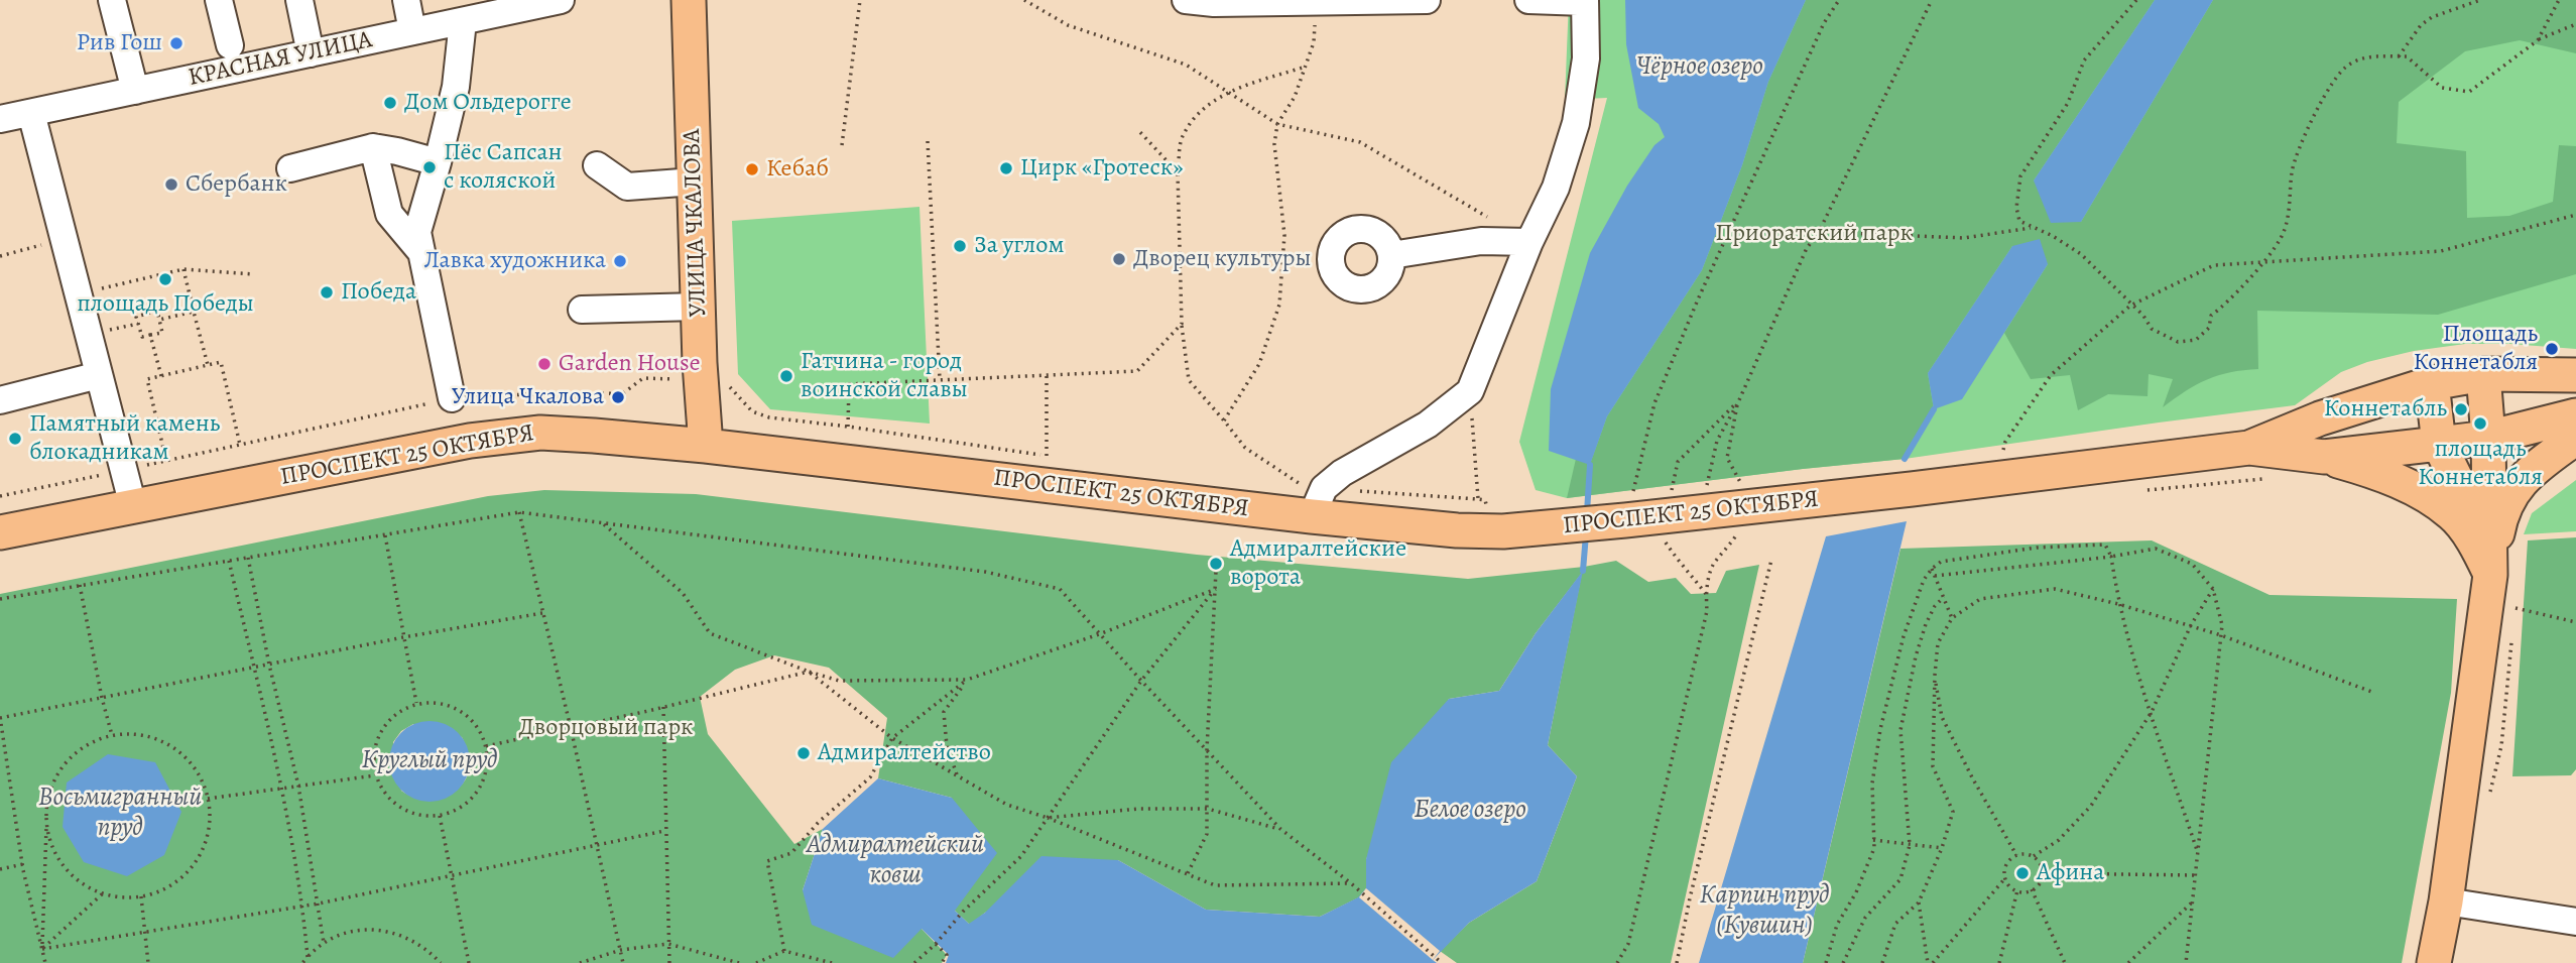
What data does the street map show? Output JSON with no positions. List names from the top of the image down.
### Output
{
  "streets": {
    "main road": ["УЛИЦА ЧКАЛОВА", "ПРОСПЕКТ 25 ОКТЯБРЯ"],
    "street": ["КРАСНАЯ УЛИЦА"]
  },
  "crossings": [
    ["УЛИЦА ЧКАЛОВА", "ПРОСПЕКТ 25 ОКТЯБРЯ"]
  ],
  "water": [
    "Чёрное озеро",
    "Круглый пруд",
    "Восьмигранный пруд",
    "Белое озеро",
    "Адмиралтейский ковш",
    "Карпин пруд (Кувшин)"
  ],
  "parks": ["Приоратский парк", "Дворцовый парк"],
  "places": [
    "Рив Гош",
    "Дом Ольдерогге",
    "Пёс Сапсан с коляской",
    "Цирк «Гротеск»",
    "Кебаб",
    "Сбербанк",
    "За углом",
    "Дворец культуры",
    "Лавка художника",
    "площадь Победы",
    "Победа",
    "Площадь Коннетабля",
    "Garden House",
    "Гатчина - город воинской славы",
    "Улица Чкалова",
    "Коннетабль",
    "площадь Коннетабля",
    "Памятный камень блокадникам",
    "Адмиралтейские ворота",
    "Адмиралтейство",
    "Афина"
  ]
}
